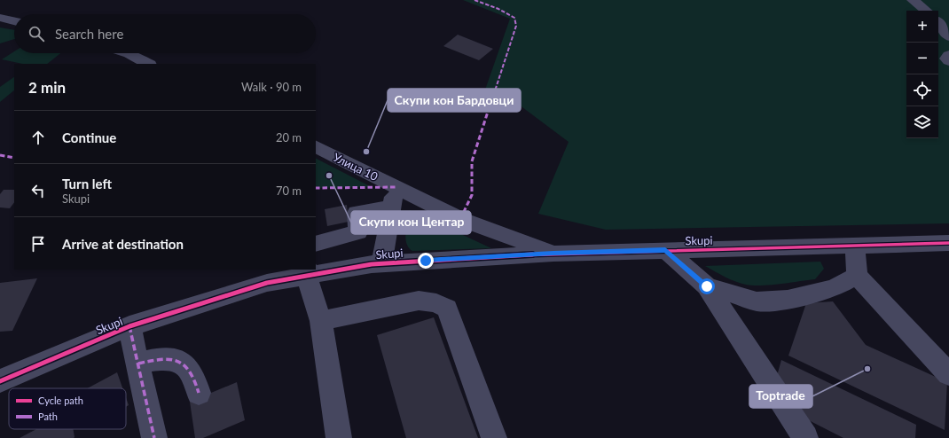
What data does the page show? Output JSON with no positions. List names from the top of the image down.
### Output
{
  "streets": {
    "street": ["Улица 10", "Skupi"]
  },
  "crossings": [
    ["Улица 10", "Skupi"]
  ],
  "places": ["Скупи кон Бардовци", "Скупи кон Центар", "Toptrade"],
  "legend": ["Cycle path", "Path"],
  "page": {
    "map_buttons": ["+", "−"],
    "search": "Search here",
    "heading": ["2 min", "Walk · 90 m"],
    "list": [
      ["Continue", "20 m"],
      ["Turn left", "Skupi", "70 m"],
      "Arrive at destination"
    ]
  }
}
